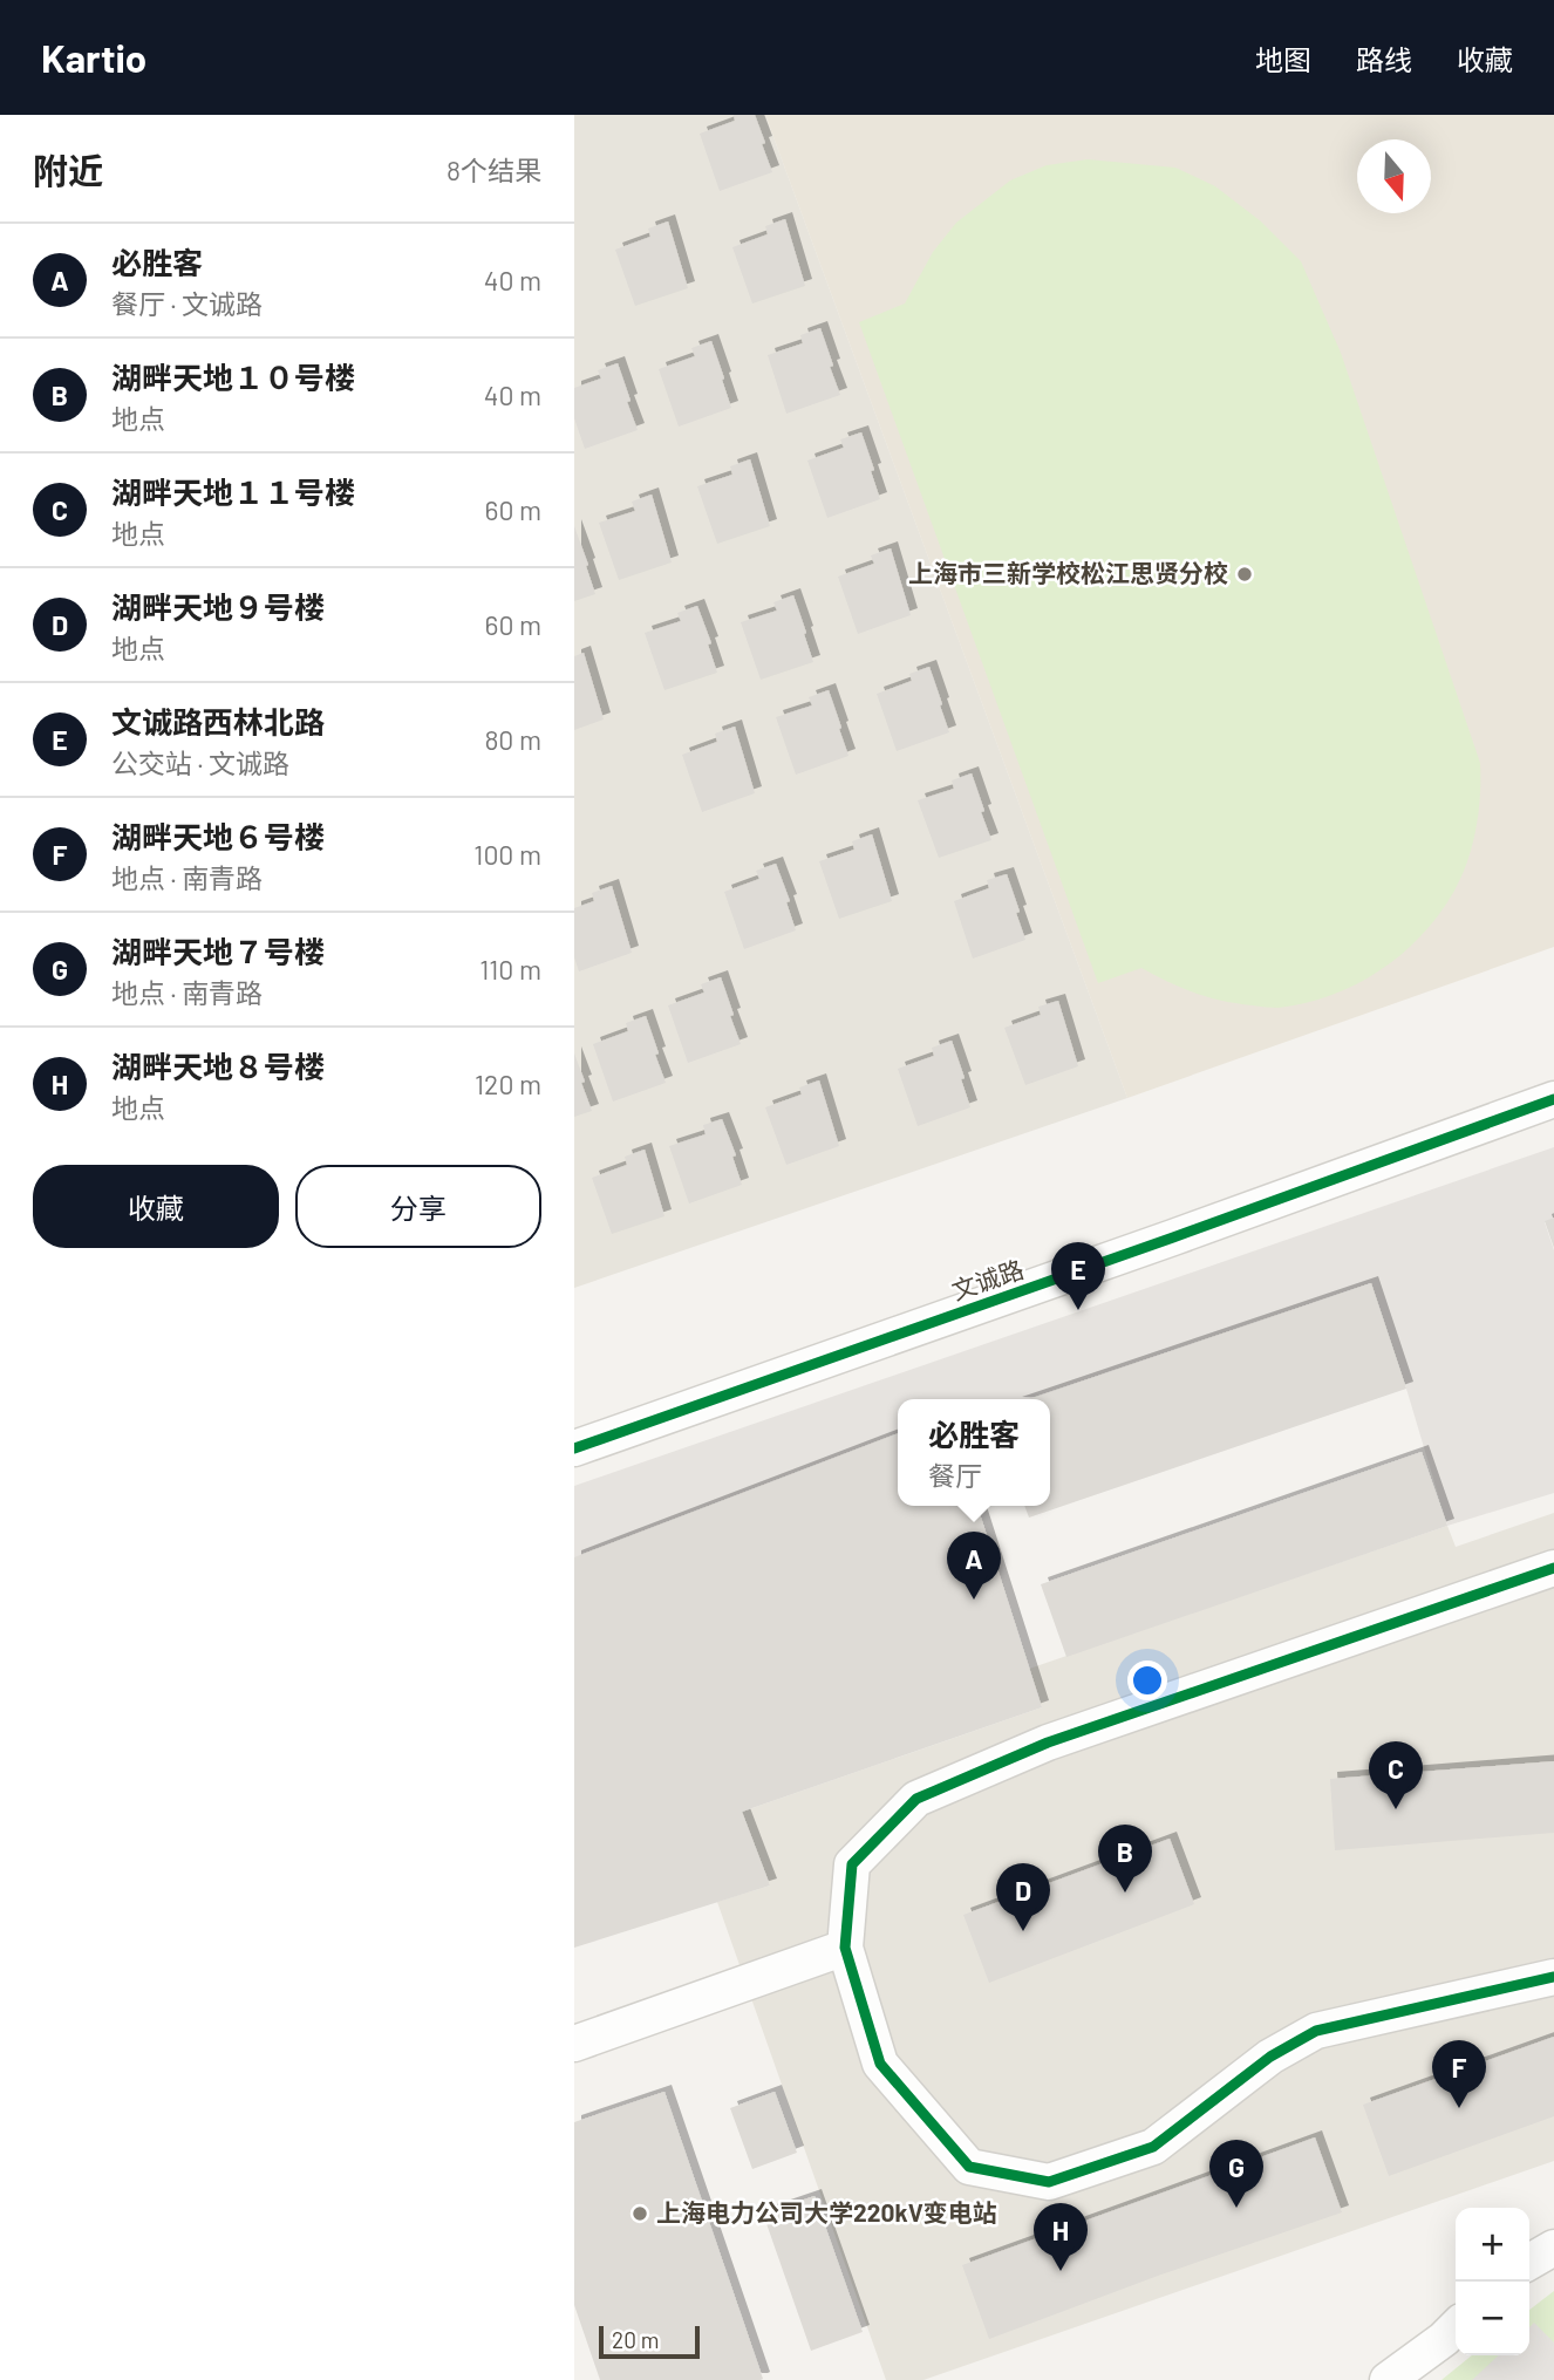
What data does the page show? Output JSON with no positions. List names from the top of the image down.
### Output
{
  "streets": {
    "street": ["文诚路"]
  },
  "places": ["上海市三新学校松江思贤分校", "上海电力公司大学220kV变电站"],
  "scale_bar": "20 m",
  "north": "bottom",
  "page": {
    "header": "Kartio",
    "nav": ["地图", "路线", "收藏"],
    "heading": ["附近", "8个结果"],
    "list": [
      {
        "mark": "A",
        "name": "必胜客",
        "note": "餐厅 · 文诚路",
        "value": "40 m"
      },
      {
        "mark": "B",
        "name": "湖畔天地１０号楼",
        "note": "地点",
        "value": "40 m"
      },
      {
        "mark": "C",
        "name": "湖畔天地１１号楼",
        "note": "地点",
        "value": "60 m"
      },
      {
        "mark": "D",
        "name": "湖畔天地９号楼",
        "note": "地点",
        "value": "60 m"
      },
      {
        "mark": "E",
        "name": "文诚路西林北路",
        "note": "公交站 · 文诚路",
        "value": "80 m"
      },
      {
        "mark": "F",
        "name": "湖畔天地６号楼",
        "note": "地点 · 南青路",
        "value": "100 m"
      },
      {
        "mark": "G",
        "name": "湖畔天地７号楼",
        "note": "地点 · 南青路",
        "value": "110 m"
      },
      {
        "mark": "H",
        "name": "湖畔天地８号楼",
        "note": "地点",
        "value": "120 m"
      }
    ],
    "buttons": ["收藏", "分享"],
    "pins": [
      "E",
      "A",
      "C",
      "B",
      "D",
      "F",
      "G",
      "H"
    ],
    "popup": ["必胜客", "餐厅"],
    "map_buttons": ["+", "−"],
    "scale": "20 m"
  }
}
